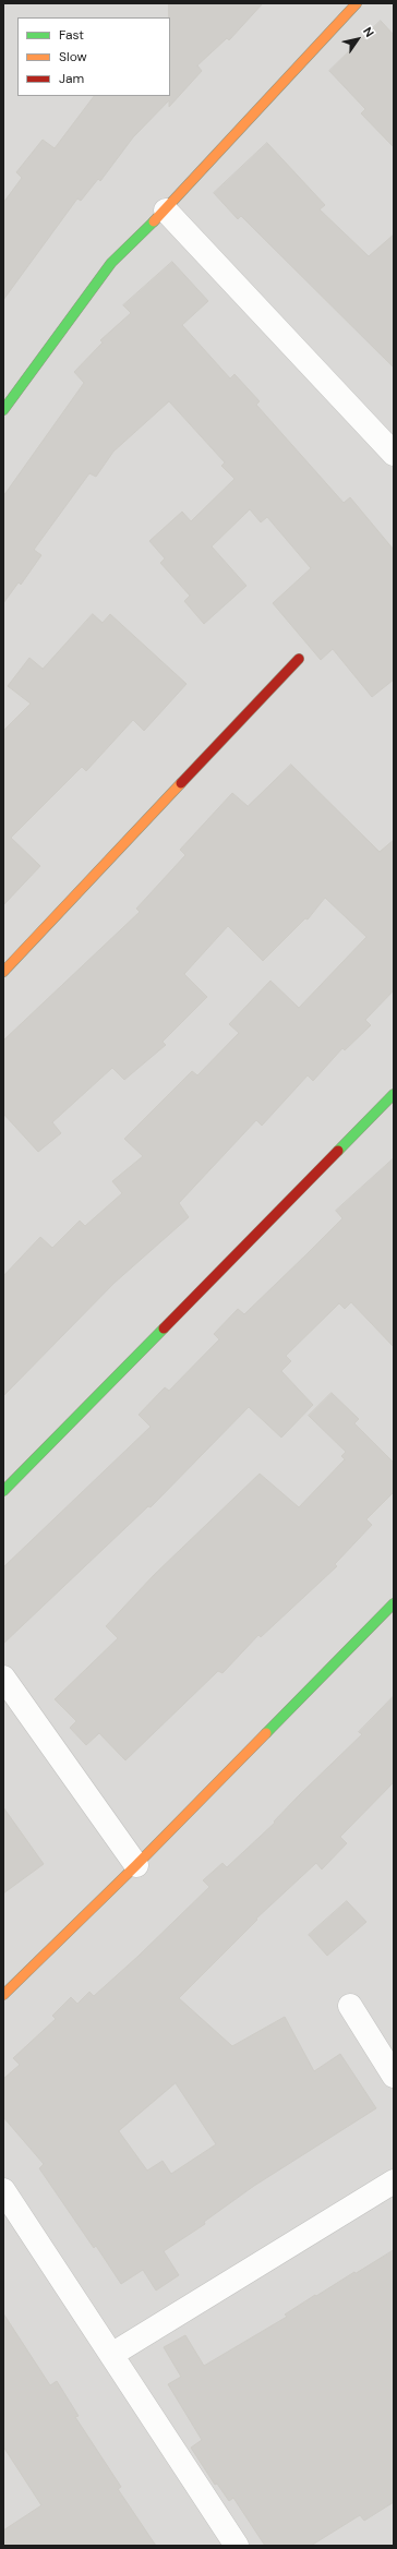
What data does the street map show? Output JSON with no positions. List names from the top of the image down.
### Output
{
  "legend": ["Fast", "Slow", "Jam"],
  "north": "top right"
}
